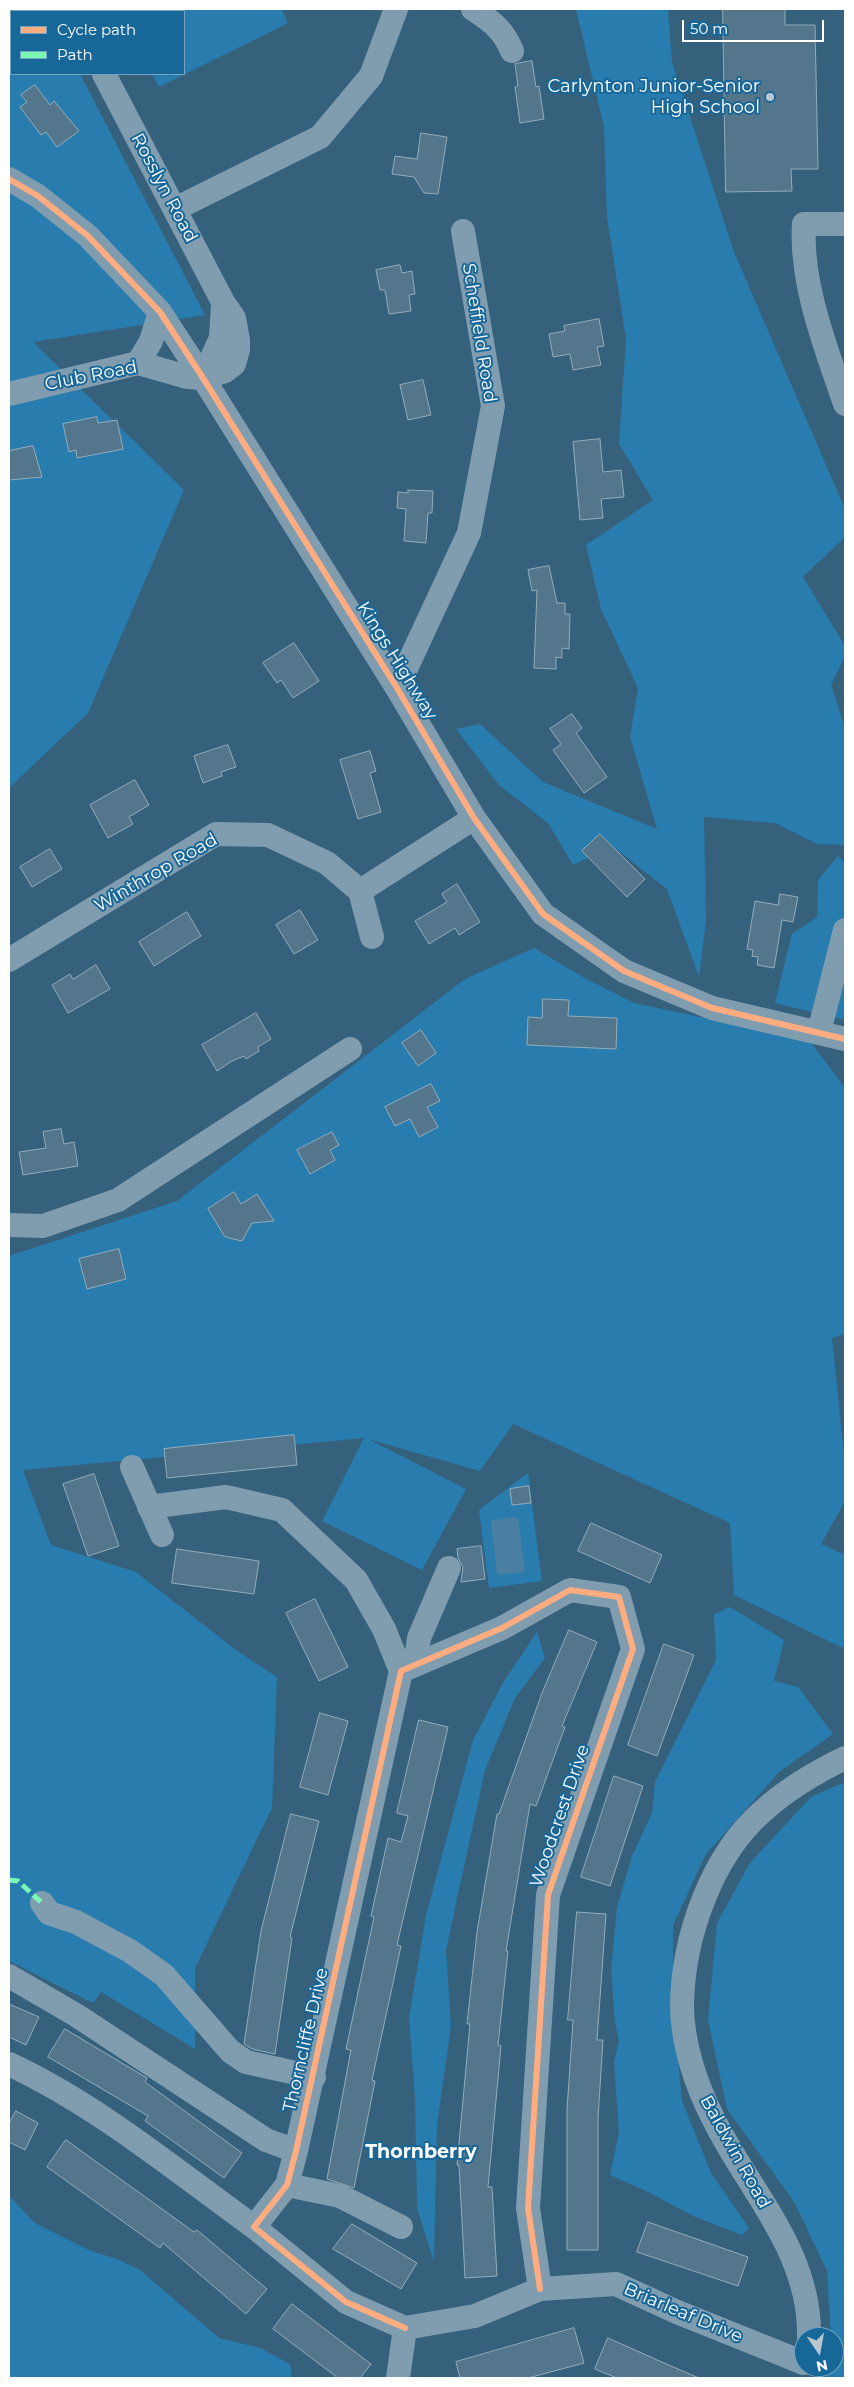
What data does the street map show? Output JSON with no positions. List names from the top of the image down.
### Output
{
  "streets": {
    "street": [
      "Rosslyn Road",
      "Scheffield Road",
      "Club Road",
      "Kings Highway",
      "Winthrop Road",
      "Woodcrest Drive",
      "Thorncliffe Drive",
      "Baldwin Road",
      "Briarleaf Drive"
    ]
  },
  "crossings": [
    ["Rosslyn Road", "Club Road"],
    ["Rosslyn Road", "Kings Highway"],
    ["Scheffield Road", "Kings Highway"],
    ["Club Road", "Kings Highway"],
    ["Woodcrest Drive", "Thorncliffe Drive"],
    ["Woodcrest Drive", "Briarleaf Drive"]
  ],
  "districts": ["Thornberry"],
  "places": ["Carlynton Junior-Senior High School"],
  "legend": ["Cycle path", "Path"],
  "scale_bar": "50 m",
  "north": "bottom"
}
